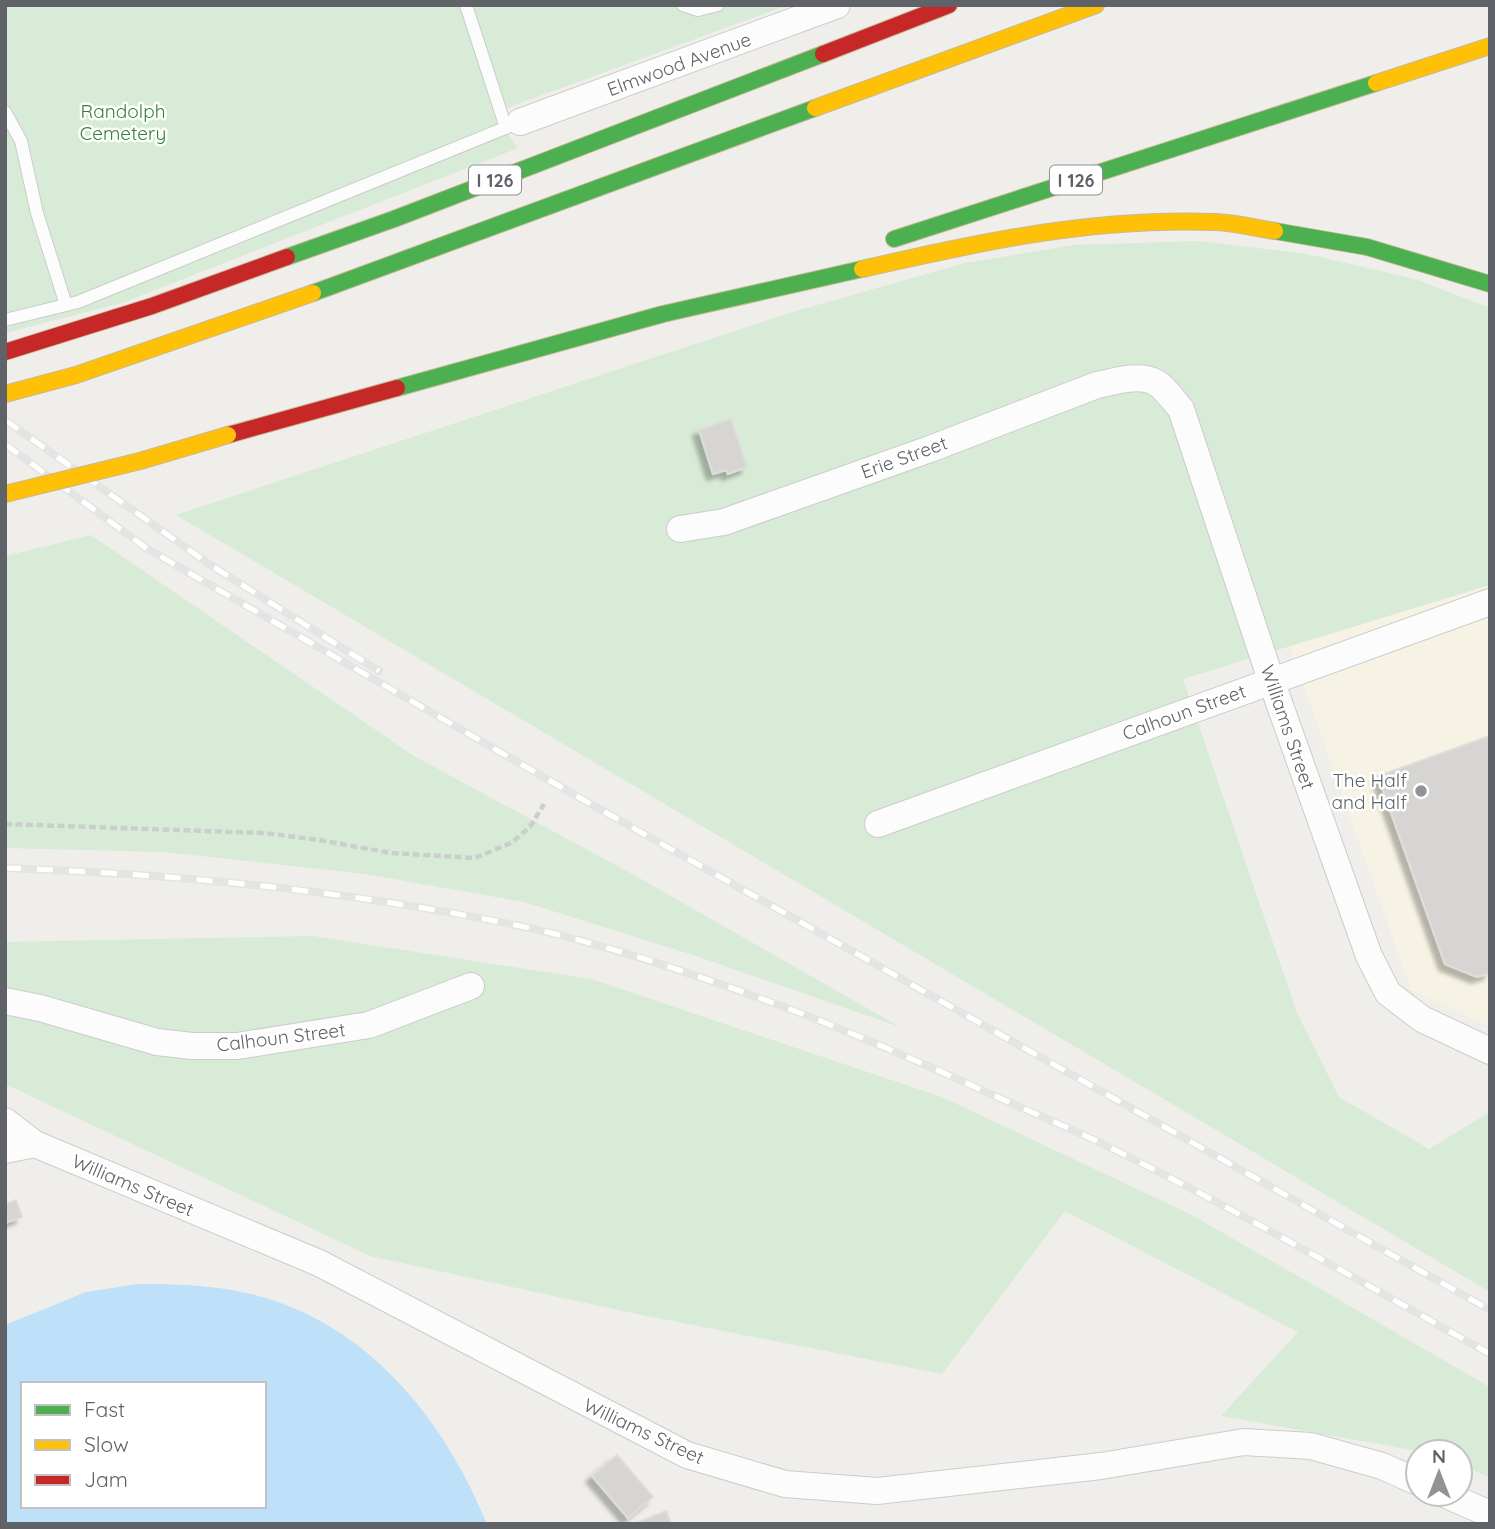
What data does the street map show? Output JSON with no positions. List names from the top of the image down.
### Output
{
  "streets": {
    "highway": ["I 126"],
    "street": [
      "Elmwood Avenue",
      "Erie Street",
      "Calhoun Street",
      "Williams Street"
    ]
  },
  "crossings": [
    ["Erie Street", "Williams Street"],
    ["Calhoun Street", "Williams Street"]
  ],
  "parks": ["Randolph Cemetery"],
  "places": ["The Half and Half"],
  "legend": ["Fast", "Slow", "Jam"],
  "north": "top"
}
